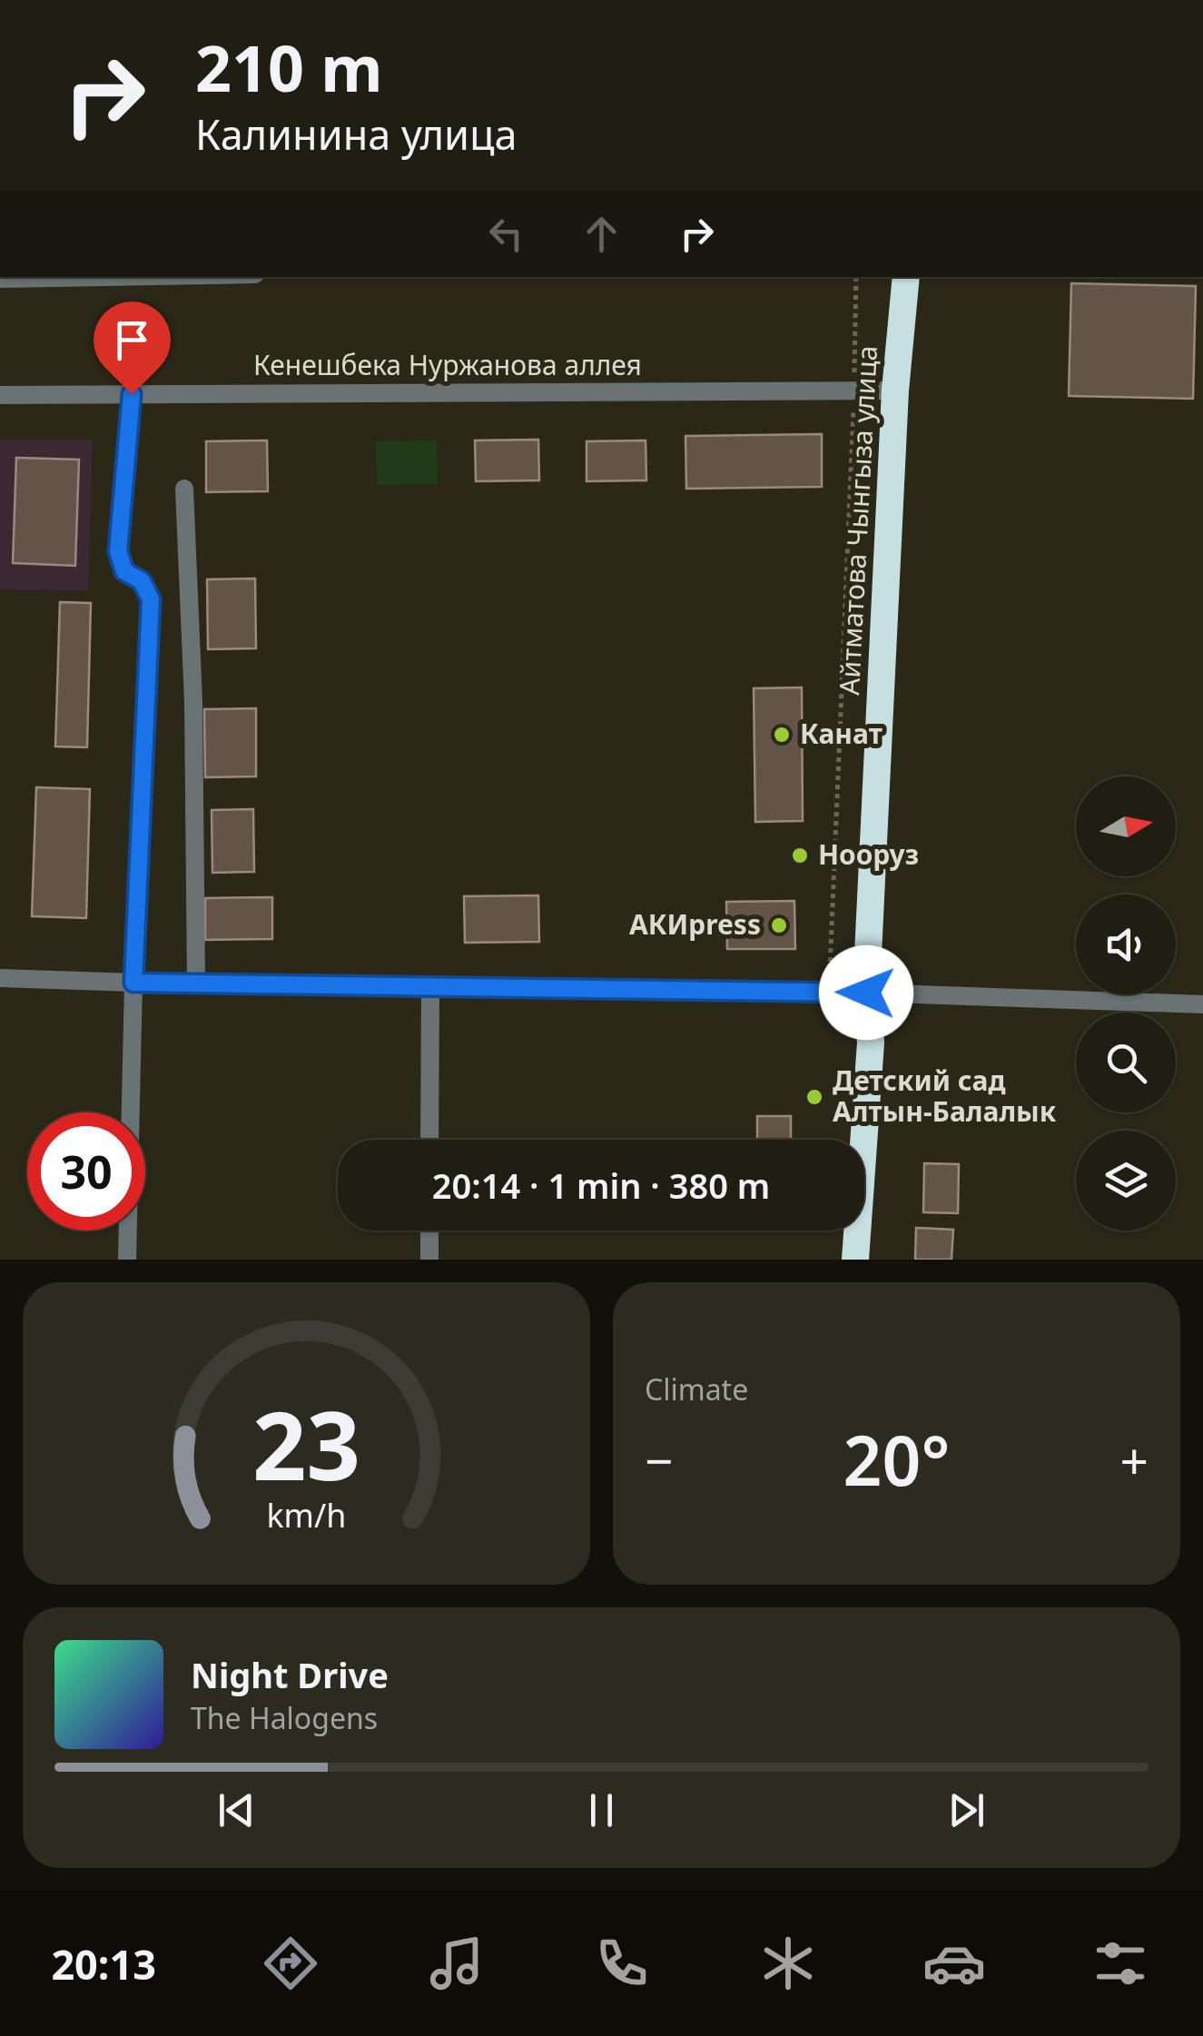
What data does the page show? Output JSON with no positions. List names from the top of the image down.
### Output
{
  "streets": {
    "highway": ["Айтматова Чынгыза улица"],
    "street": ["Кенешбека Нуржанова аллея"]
  },
  "crossings": [
    ["Кенешбека Нуржанова аллея", "Айтматова Чынгыза улица"]
  ],
  "places": [
    "Канат",
    "Нооруз",
    "АКИpress",
    "Детский сад Алтын-Балалык"
  ],
  "north": "right",
  "page": {
    "turn": ["210 m", "Калинина улица"],
    "limit": "30",
    "trip": "20:14 · 1 min · 380 m",
    "tile": "Climate",
    "heat": ["−", "20°", "+"],
    "song": ["Night Drive", "The Halogens"],
    "tabs": "20:13",
    "gauge": ["23", "km/h"]
  }
}
